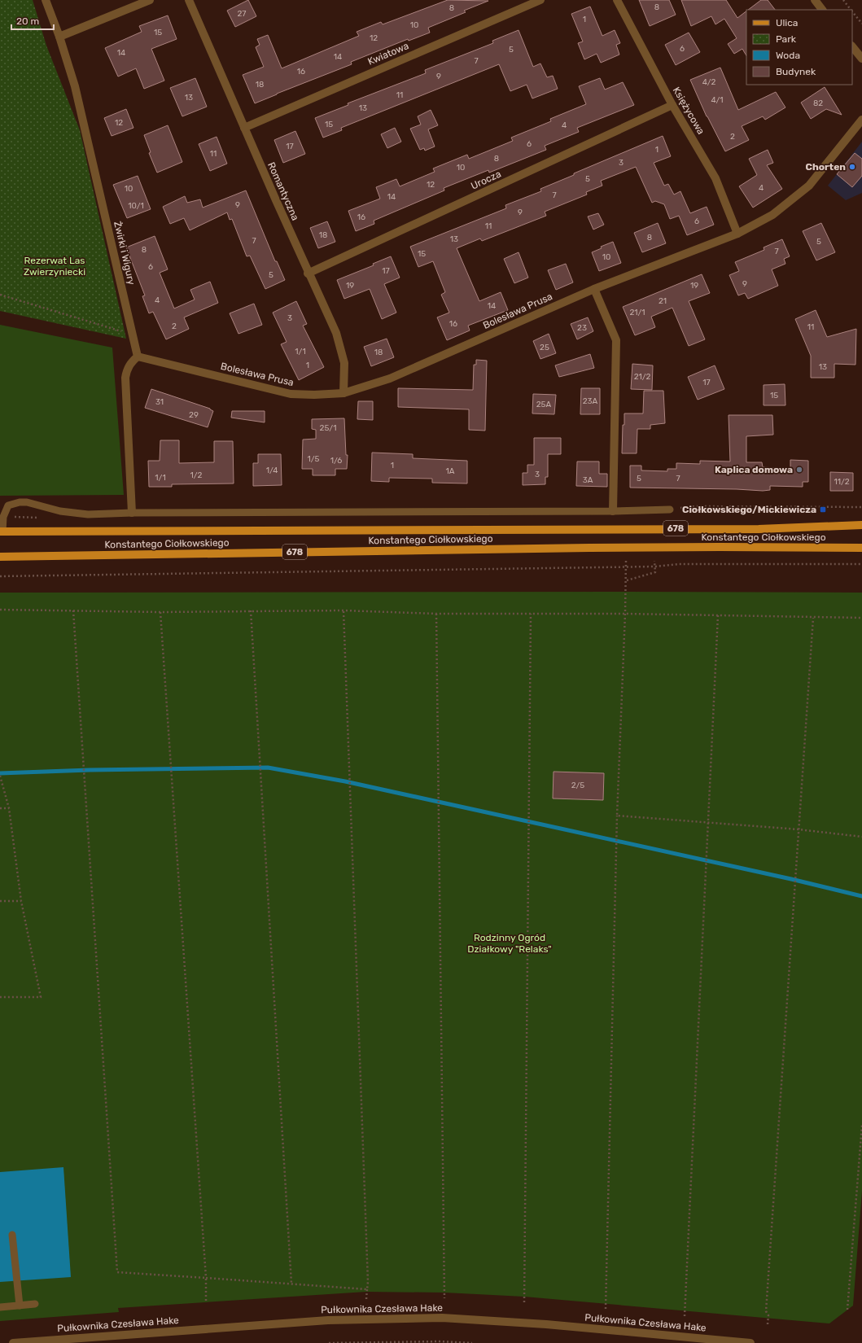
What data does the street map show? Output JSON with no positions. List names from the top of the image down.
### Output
{
  "streets": {
    "main road": ["678", "Konstantego Ciołkowskiego"],
    "street": [
      "Kwiatowa",
      "Księżycowa",
      "Urocza",
      "Romantyczna",
      "Żwirki i Wigury",
      "Bolesława Prusa",
      "Pułkownika Czesława Hake"
    ]
  },
  "crossings": [
    ["Kwiatowa", "Romantyczna"],
    ["Księżycowa", "Urocza"],
    ["Księżycowa", "Bolesława Prusa"],
    ["Urocza", "Romantyczna"],
    ["Romantyczna", "Bolesława Prusa"],
    ["Żwirki i Wigury", "Bolesława Prusa"]
  ],
  "parks": ["Rezerwat Las Zwierzyniecki", "Rodzinny Ogród Działkowy \"Relaks\""],
  "places": {
    "other": ["Chorten", "Kaplica domowa"],
    "transit": ["Ciołkowskiego/Mickiewicza"]
  },
  "house_numbers": [
    "8",
    "8",
    "27",
    "1",
    "10",
    "15",
    "12",
    "6",
    "5",
    "14",
    "14",
    "7",
    "16",
    "9",
    "4/2",
    "18",
    "11",
    "13",
    "4/1",
    "82",
    "13",
    "12",
    "15",
    "4",
    "2",
    "6",
    "17",
    "1",
    "11",
    "8",
    "3",
    "10",
    "5",
    "12",
    "4",
    "10",
    "7",
    "14",
    "9",
    "10/1",
    "9",
    "16",
    "6",
    "11",
    "18",
    "8",
    "13",
    "7",
    "5",
    "8",
    "7",
    "15",
    "10",
    "6",
    "17",
    "5",
    "9",
    "19",
    "19",
    "4",
    "21",
    "14",
    "21/1",
    "3",
    "16",
    "2",
    "11",
    "23",
    "25",
    "1/1",
    "18",
    "1",
    "13",
    "21/2",
    "17",
    "15",
    "23A",
    "31",
    "25A",
    "29",
    "25/1",
    "1/5",
    "1/6",
    "1",
    "1/4",
    "1A",
    "3",
    "1/2",
    "1/1",
    "5",
    "7",
    "3A",
    "11/2",
    "2/5"
  ],
  "legend": [
    "Ulica",
    "Park",
    "Woda",
    "Budynek"
  ],
  "scale_bar": "20 m"
}
